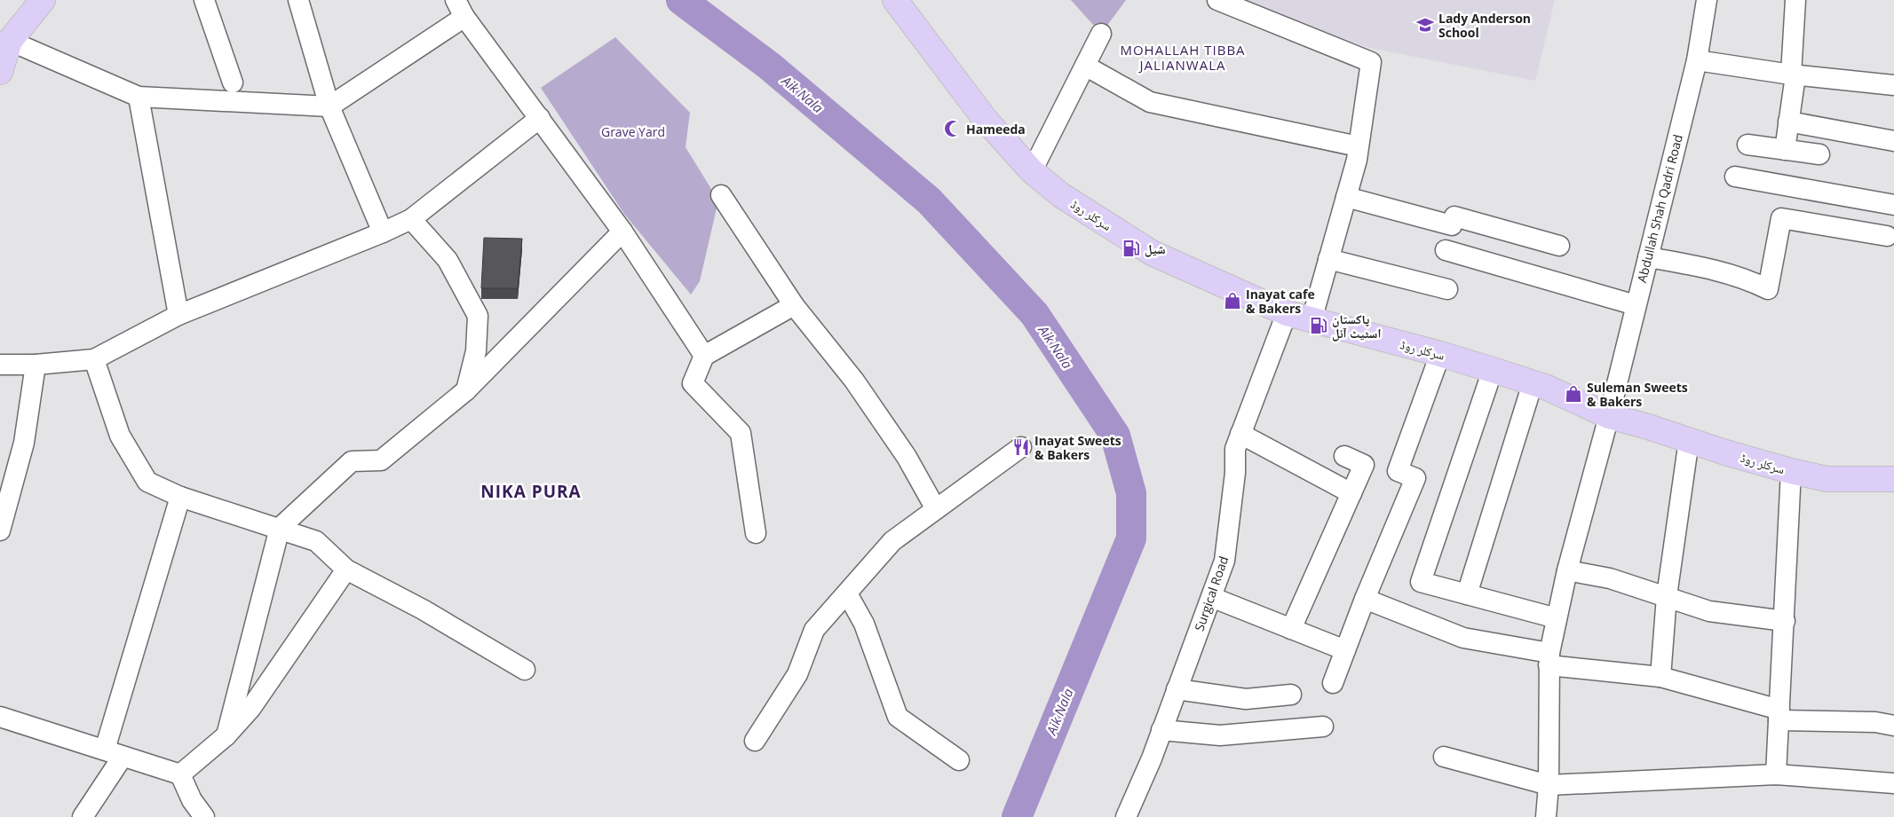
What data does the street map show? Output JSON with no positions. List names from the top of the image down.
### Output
{
  "streets": {
    "main road": ["سرکلر روڈ"],
    "street": ["Abdullah Shah Qadri Road", "Surgical Road"]
  },
  "crossings": [
    ["Abdullah Shah Qadri Road", "سرکلر روڈ"],
    ["سرکلر روڈ", "Surgical Road"]
  ],
  "districts": ["MOHALLAH TIBBA JALIANWALA", "NIKA PURA"],
  "water": ["Aik Nala"],
  "parks": ["Grave Yard"],
  "places": {
    "school or university": ["Lady Anderson School"],
    "mosque": ["Hameeda"],
    "fuel station": ["شیل", "پاکستان اسٹیٹ آئل"],
    "shop": ["Inayat cafe & Bakers", "Suleman Sweets & Bakers"],
    "restaurant": ["Inayat Sweets & Bakers"]
  }
}
